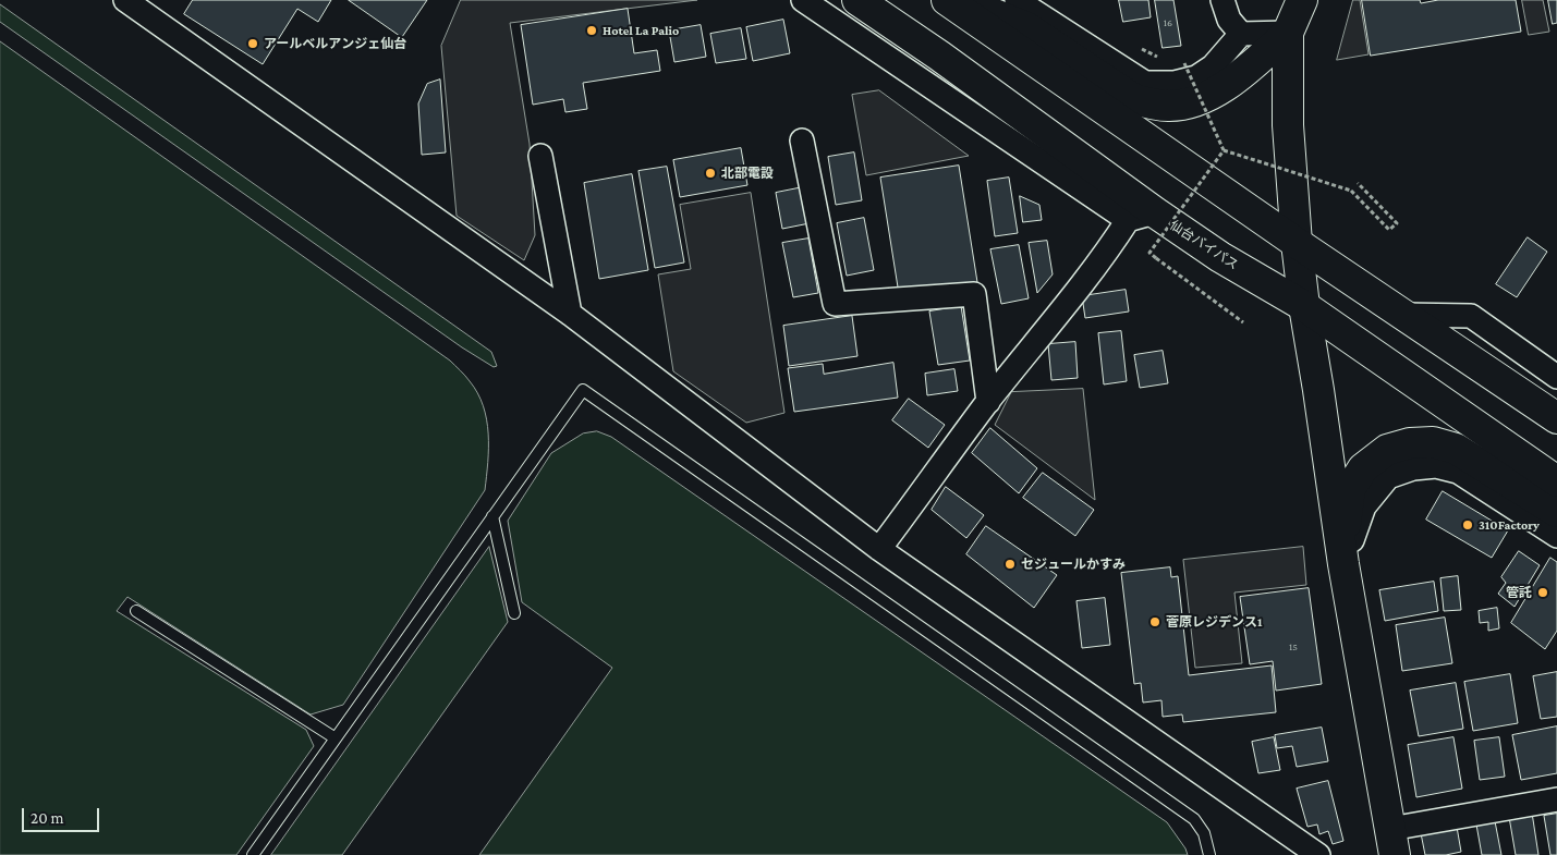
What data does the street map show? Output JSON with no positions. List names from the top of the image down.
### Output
{
  "streets": {
    "main road": ["仙台バイパス"]
  },
  "places": [
    "Hotel La Palio",
    "アールベルアンジェ仙台",
    "北部電設",
    "310Factory",
    "セジュールかすみ",
    "管託",
    "菅原レジデンス1"
  ],
  "house_numbers": ["16", "15"],
  "scale_bar": "20 m"
}
